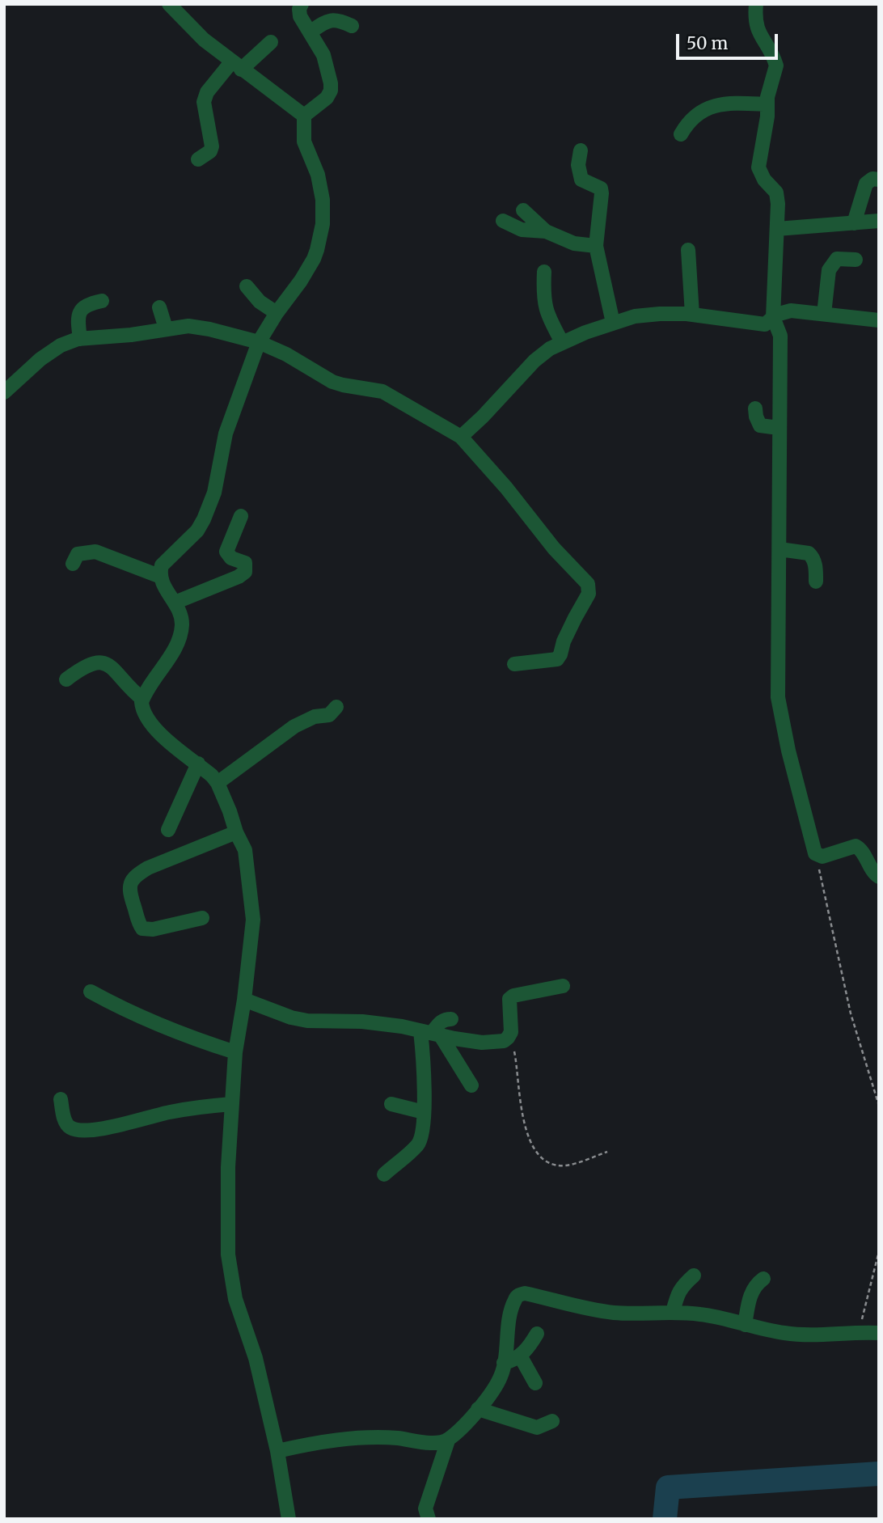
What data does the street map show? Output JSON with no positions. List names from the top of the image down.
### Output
{
  "scale_bar": "50 m"
}
